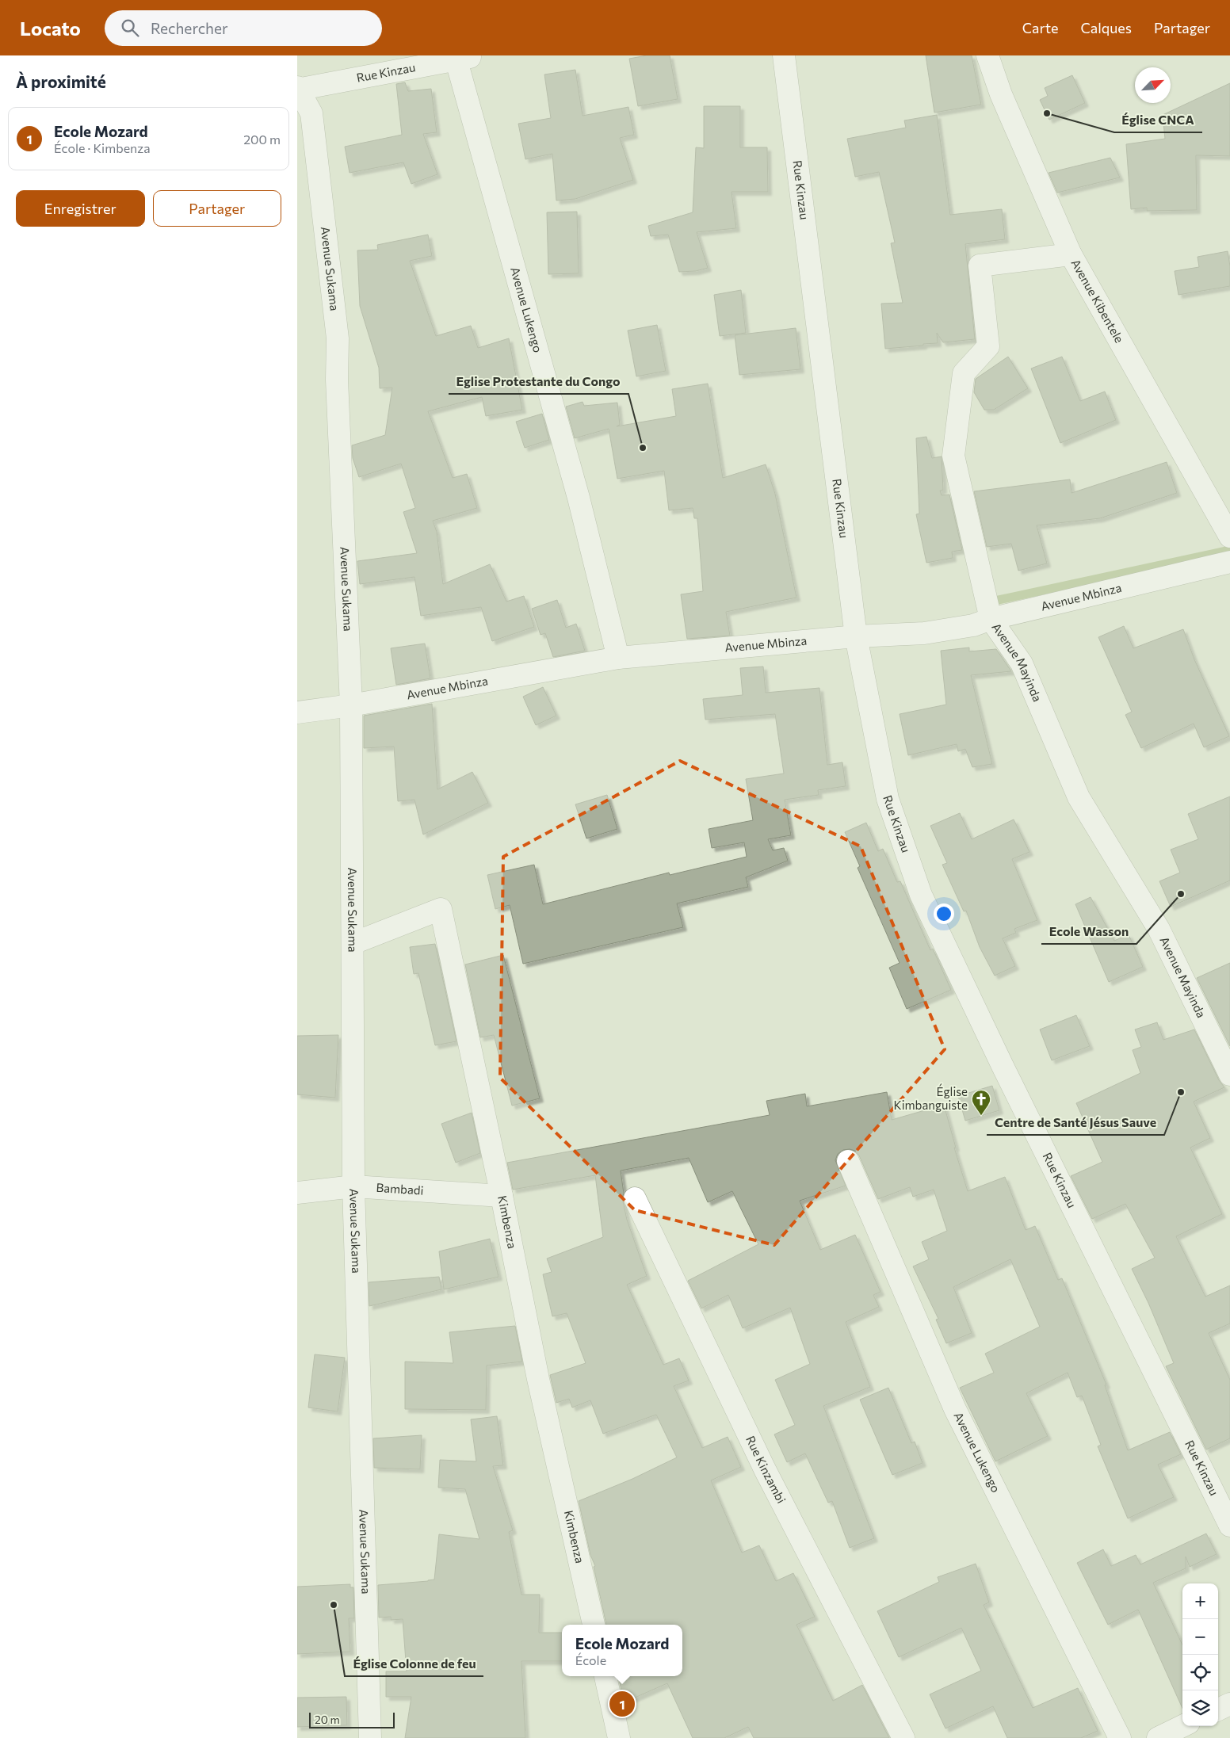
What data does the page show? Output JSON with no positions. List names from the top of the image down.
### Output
{
  "streets": {
    "street": [
      "Rue Kinzau",
      "Avenue Sukama",
      "Avenue Kibentele",
      "Avenue Lukengo",
      "Avenue Mbinza",
      "Avenue Mayinda",
      "Bambadi",
      "Kimbenza",
      "Rue Kinzambi"
    ]
  },
  "crossings": [
    ["Rue Kinzau", "Avenue Sukama"],
    ["Rue Kinzau", "Avenue Lukengo"],
    ["Rue Kinzau", "Avenue Mbinza"],
    ["Avenue Sukama", "Avenue Mbinza"],
    ["Avenue Sukama", "Bambadi"],
    ["Avenue Sukama", "Kimbenza"],
    ["Avenue Kibentele", "Avenue Mayinda"],
    ["Avenue Lukengo", "Avenue Mbinza"],
    ["Avenue Mbinza", "Avenue Mayinda"],
    ["Bambadi", "Kimbenza"]
  ],
  "places": {
    "other": [
      "Église CNCA",
      "Eglise Protestante du Congo",
      "Ecole Wasson",
      "Centre de Santé Jésus Sauve",
      "Église Colonne de feu"
    ],
    "church": ["Église Kimbanguiste"]
  },
  "scale_bar": "20 m",
  "north": "top right",
  "page": {
    "header": "Locato",
    "search": "Rechercher",
    "nav": ["Carte", "Calques", "Partager"],
    "heading": "À proximité",
    "list": [
      {
        "mark": "1",
        "name": "Ecole Mozard",
        "note": "École · Kimbenza",
        "value": "200 m"
      }
    ],
    "buttons": ["Enregistrer", "Partager"],
    "map_buttons": ["+", "−"],
    "popup": ["Ecole Mozard", "École"],
    "pins": "1",
    "scale": "20 m"
  }
}
